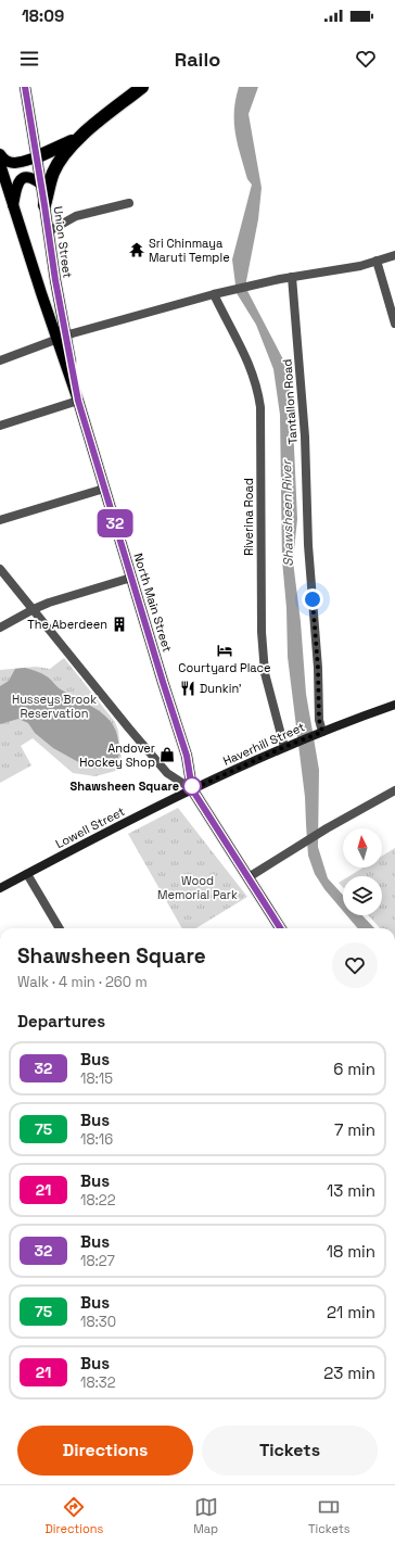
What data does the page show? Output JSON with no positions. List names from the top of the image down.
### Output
{
  "streets": {
    "main road": [
      "Union Street",
      "North Main Street",
      "Haverhill Street",
      "Lowell Street"
    ],
    "street": ["Tantallon Road", "Riverina Road"]
  },
  "crossings": [
    ["Union Street", "North Main Street"],
    ["Tantallon Road", "Haverhill Street"],
    ["Riverina Road", "Haverhill Street"],
    ["North Main Street", "Haverhill Street"],
    ["North Main Street", "Lowell Street"],
    ["Haverhill Street", "Lowell Street"]
  ],
  "water": ["Shawsheen River"],
  "parks": ["Husseys Brook Reservation", "Wood Memorial Park"],
  "places": {
    "temple": ["Sri Chinmaya Maruti Temple"],
    "building": ["The Aberdeen"],
    "hotel": ["Courtyard Place"],
    "restaurant": ["Dunkin'"],
    "shop": ["Andover Hockey Shop"],
    "other": ["Shawsheen Square"]
  },
  "lines": ["bus line 32"],
  "north": "top",
  "page": {
    "status": "18:09",
    "header": "Railo",
    "on_map": "32",
    "heading": [
      ["Shawsheen Square", "Walk · 4 min · 260 m"],
      "Departures"
    ],
    "list": [
      {
        "mark": "32",
        "name": "Bus",
        "note": "18:15",
        "value": "6 min"
      },
      {
        "mark": "75",
        "name": "Bus",
        "note": "18:16",
        "value": "7 min"
      },
      {
        "mark": "21",
        "name": "Bus",
        "note": "18:22",
        "value": "13 min"
      },
      {
        "mark": "32",
        "name": "Bus",
        "note": "18:27",
        "value": "18 min"
      },
      {
        "mark": "75",
        "name": "Bus",
        "note": "18:30",
        "value": "21 min"
      },
      {
        "mark": "21",
        "name": "Bus",
        "note": "18:32",
        "value": "23 min"
      }
    ],
    "buttons": ["Directions", "Tickets"],
    "tabs": ["Directions", "Map", "Tickets"]
  }
}
